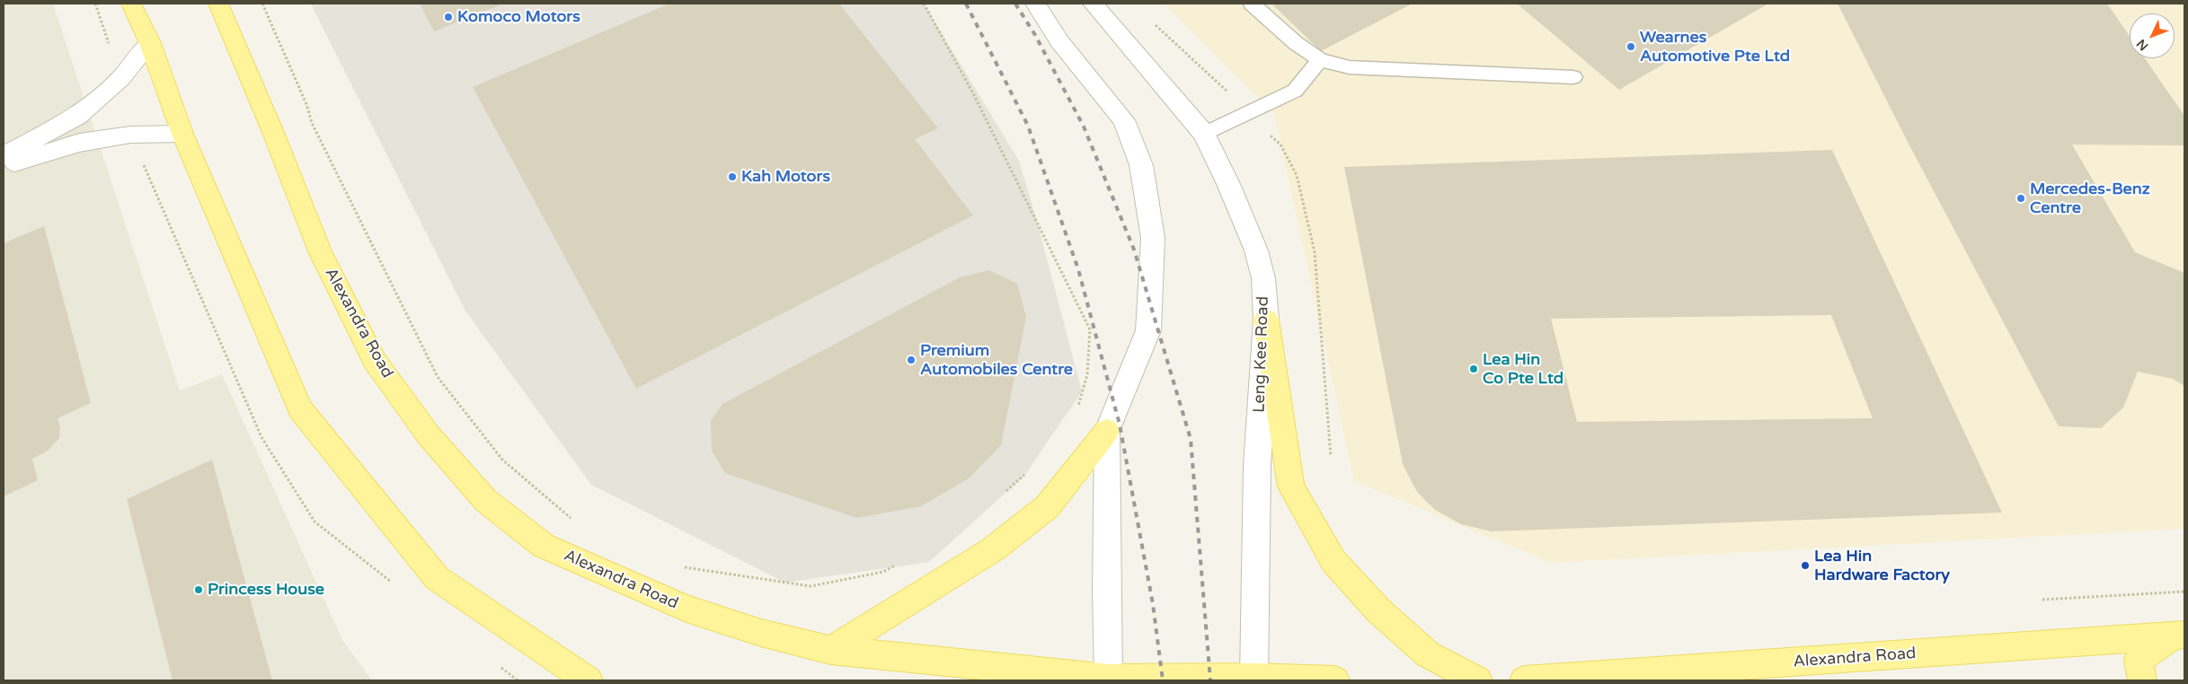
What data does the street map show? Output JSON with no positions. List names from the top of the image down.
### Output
{
  "streets": {
    "main road": ["Alexandra Road"],
    "street": ["Leng Kee Road"]
  },
  "crossings": [
    ["Alexandra Road", "Leng Kee Road"]
  ],
  "places": [
    "Komoco Motors",
    "Wearnes Automotive Pte Ltd",
    "Kah Motors",
    "Mercedes-Benz Centre",
    "Premium Automobiles Centre",
    "Lea Hin Co Pte Ltd",
    "Lea Hin Hardware Factory",
    "Princess House"
  ],
  "north": "bottom left"
}
